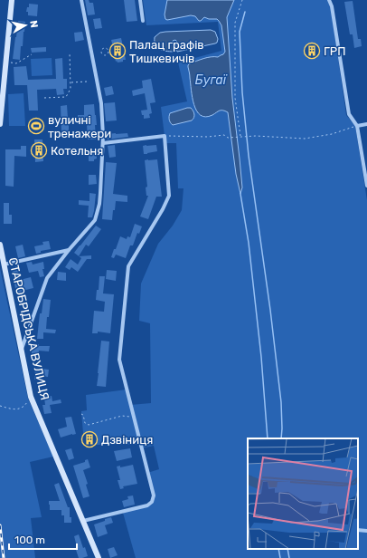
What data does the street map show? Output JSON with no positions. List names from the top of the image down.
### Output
{
  "streets": {
    "street": ["СТАРОБРІДСЬКА ВУЛИЦЯ"]
  },
  "water": ["Бугаї"],
  "places": {
    "building": [
      "Палац графів Тишкевичів",
      "ГРП",
      "Котельня",
      "Дзвіниця"
    ],
    "sports": ["вуличні тренажери"]
  },
  "scale_bar": "100 m",
  "north": "right"
}
